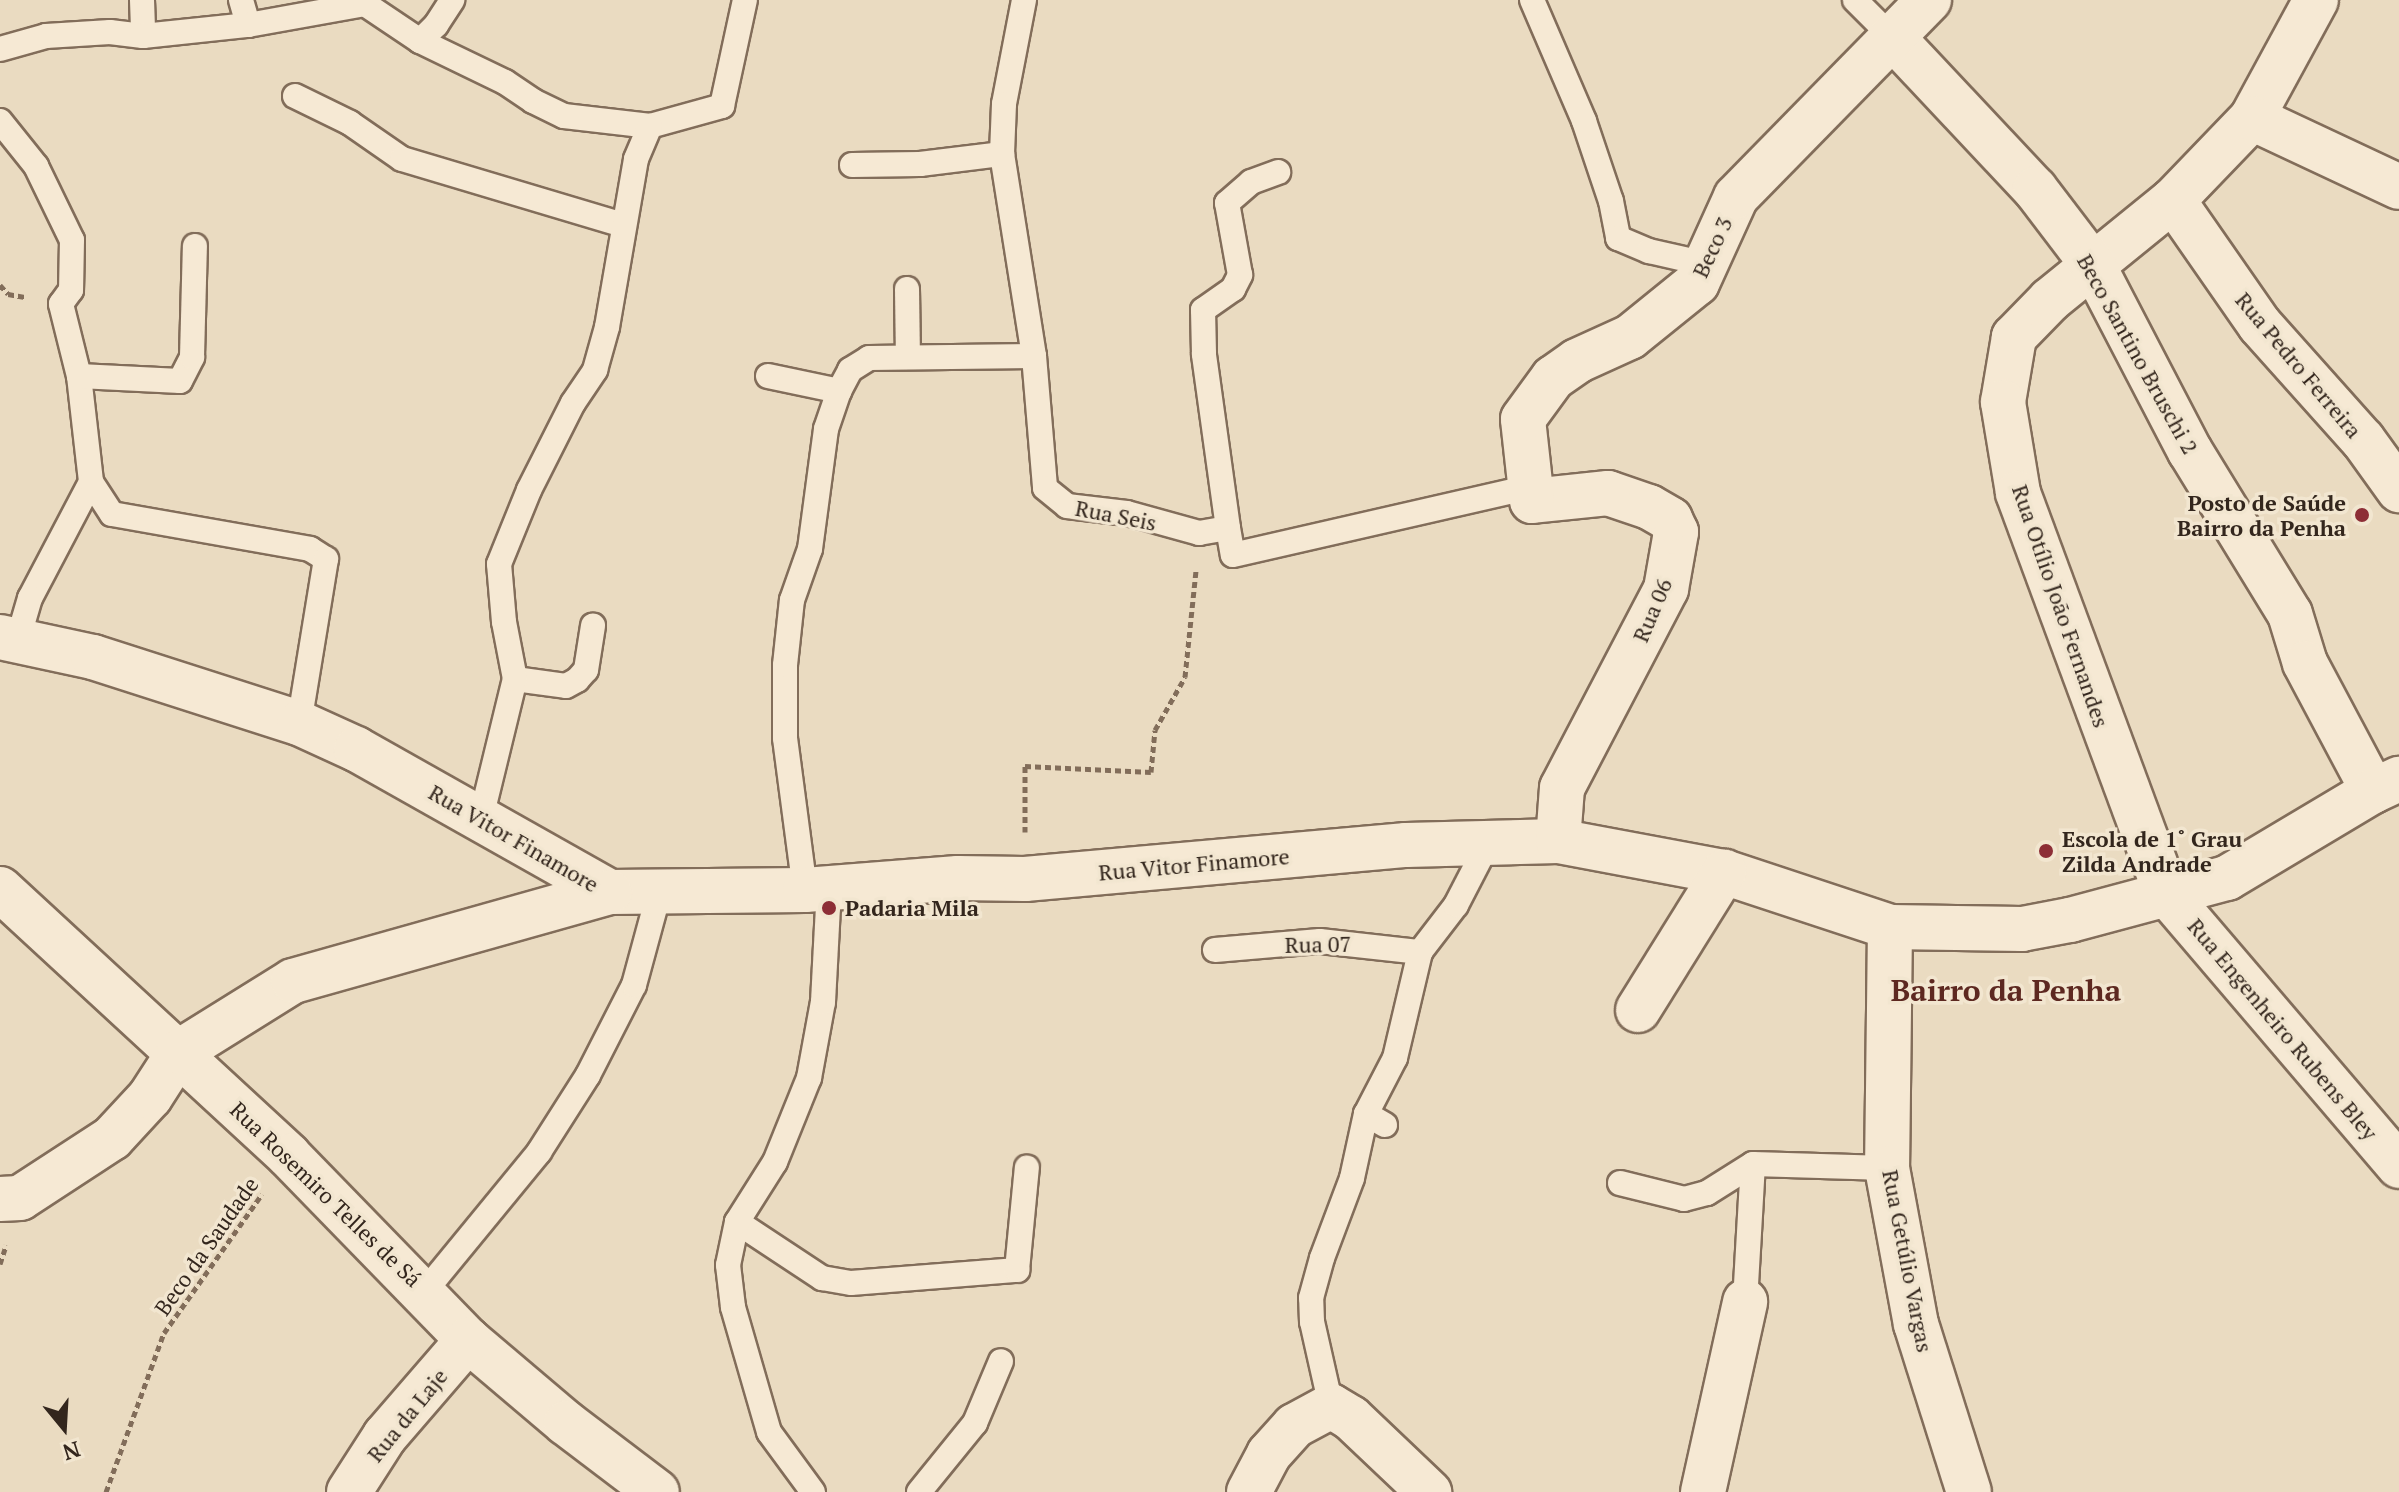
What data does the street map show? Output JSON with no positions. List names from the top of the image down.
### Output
{
  "streets": {
    "street": [
      "Beco 3",
      "Beco Santino Bruschi 2",
      "Rua Pedro Ferreira",
      "Rua Otílio João Fernandes",
      "Rua 06",
      "Rua Vitor Finamore",
      "Rua Engenheiro Rubens Bley",
      "Rua Rosemiro Telles de Sá",
      "Rua Getúlio Vargas",
      "Rua da Laje"
    ],
    "lane": ["Rua Seis", "Rua 07"],
    "path": ["Beco da Saudade"]
  },
  "crossings": [
    ["Beco 3", "Beco Santino Bruschi 2"],
    ["Beco 3", "Rua 06"],
    ["Beco Santino Bruschi 2", "Rua Otílio João Fernandes"],
    ["Beco Santino Bruschi 2", "Rua Vitor Finamore"],
    ["Rua Pedro Ferreira", "Rua Otílio João Fernandes"],
    ["Rua Otílio João Fernandes", "Rua Vitor Finamore"],
    ["Rua Otílio João Fernandes", "Rua Engenheiro Rubens Bley"],
    ["Rua 06", "Rua Vitor Finamore"],
    ["Rua Vitor Finamore", "Rua Engenheiro Rubens Bley"],
    ["Rua Vitor Finamore", "Rua Getúlio Vargas"],
    ["Rua Rosemiro Telles de Sá", "Beco da Saudade"],
    ["Rua Rosemiro Telles de Sá", "Rua da Laje"]
  ],
  "districts": ["Bairro da Penha"],
  "places": ["Posto de Saúde Bairro da Penha", "Escola de 1˚ Grau Zilda Andrade", "Padaria Mila"],
  "north": "bottom"
}
